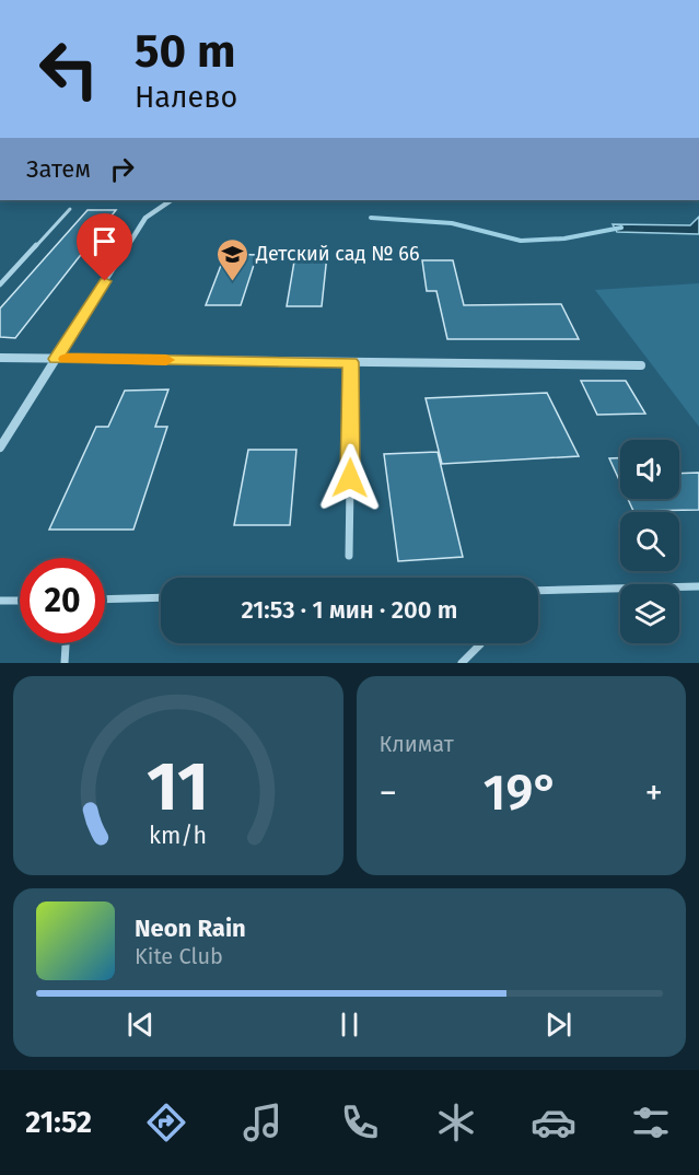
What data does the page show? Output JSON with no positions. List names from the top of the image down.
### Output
{
  "places": {
    "school or university": ["Детский сад № 66"]
  },
  "page": {
    "turn": ["50 m", "Налево"],
    "then": "Затем",
    "limit": "20",
    "trip": "21:53 · 1 мин · 200 m",
    "tile": "Климат",
    "heat": ["−", "19°", "+"],
    "song": ["Neon Rain", "Kite Club"],
    "tabs": "21:52",
    "gauge": ["11", "km/h"]
  }
}
